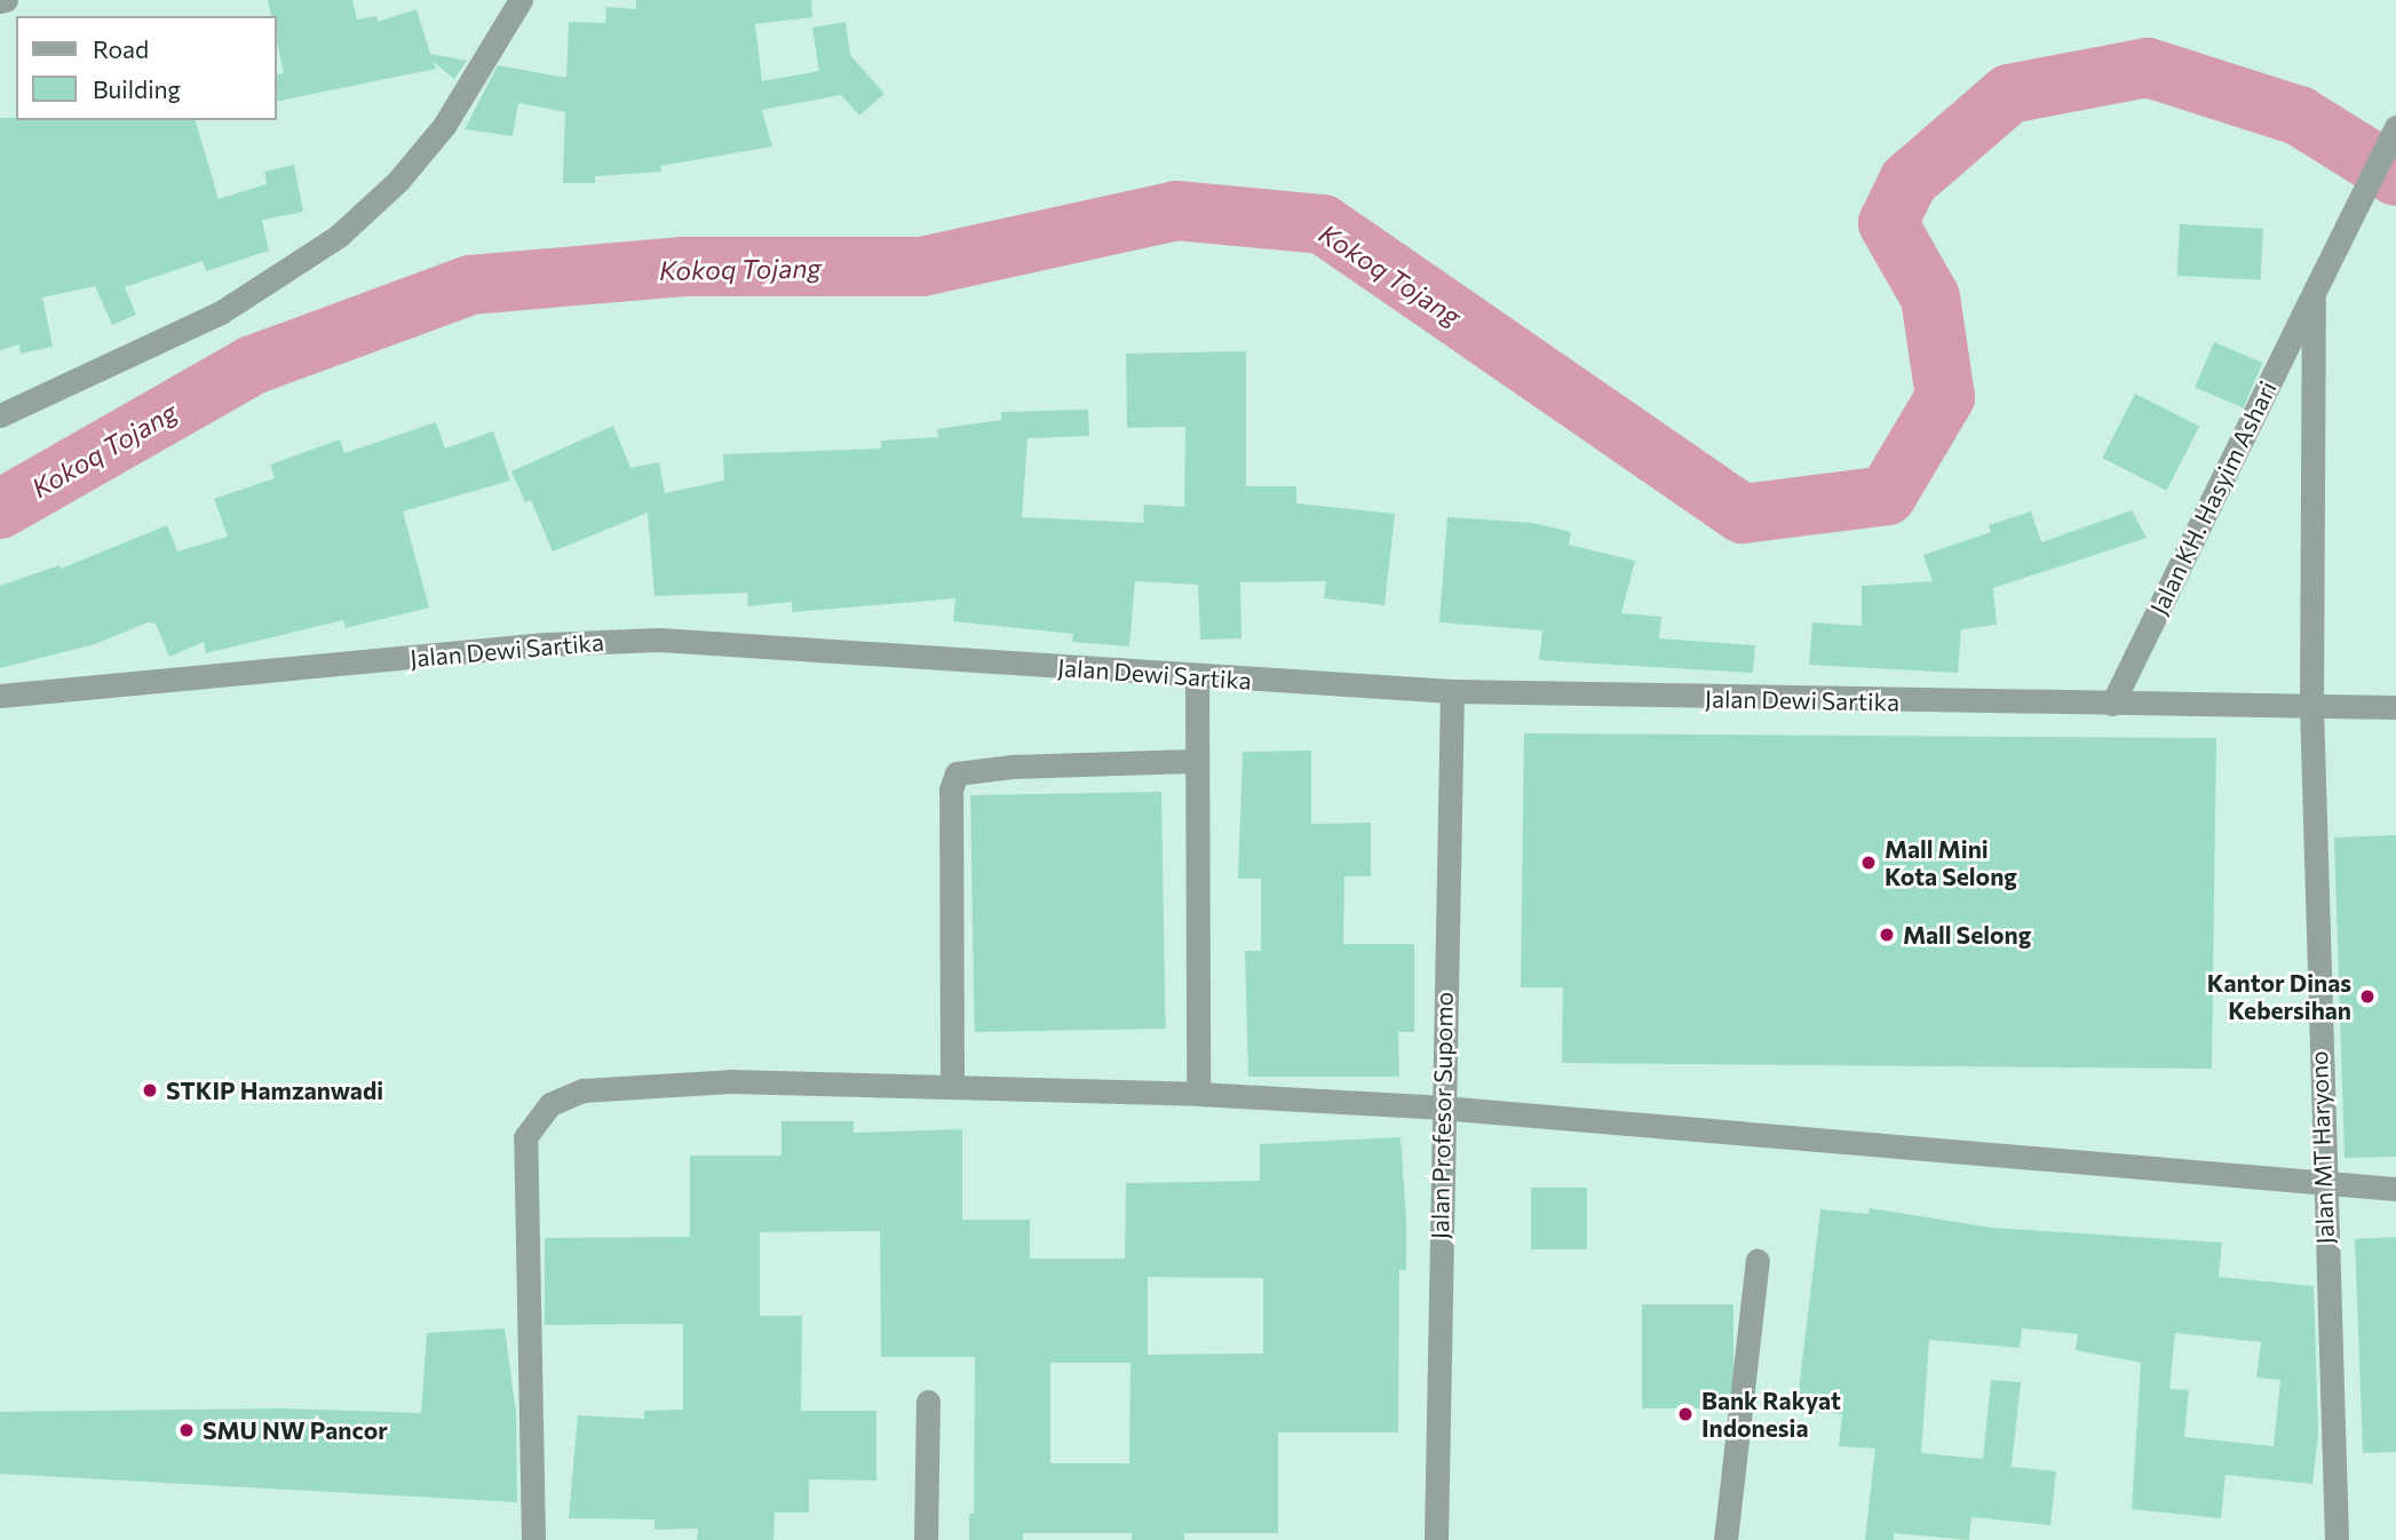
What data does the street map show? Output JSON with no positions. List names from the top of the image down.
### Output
{
  "streets": {
    "street": [
      "Jalan KH. Hasyim Ashari",
      "Jalan Dewi Sartika",
      "Jalan Profesor Supomo",
      "Jalan MT Haryono"
    ]
  },
  "crossings": [
    ["Jalan KH. Hasyim Ashari", "Jalan Dewi Sartika"],
    ["Jalan KH. Hasyim Ashari", "Jalan MT Haryono"],
    ["Jalan Dewi Sartika", "Jalan Profesor Supomo"],
    ["Jalan Dewi Sartika", "Jalan MT Haryono"]
  ],
  "water": ["Kokoq Tojang"],
  "places": [
    "Mall Mini Kota Selong",
    "Mall Selong",
    "Kantor Dinas Kebersihan",
    "STKIP Hamzanwadi",
    "Bank Rakyat Indonesia",
    "SMU NW Pancor"
  ],
  "legend": ["Road", "Building"]
}
